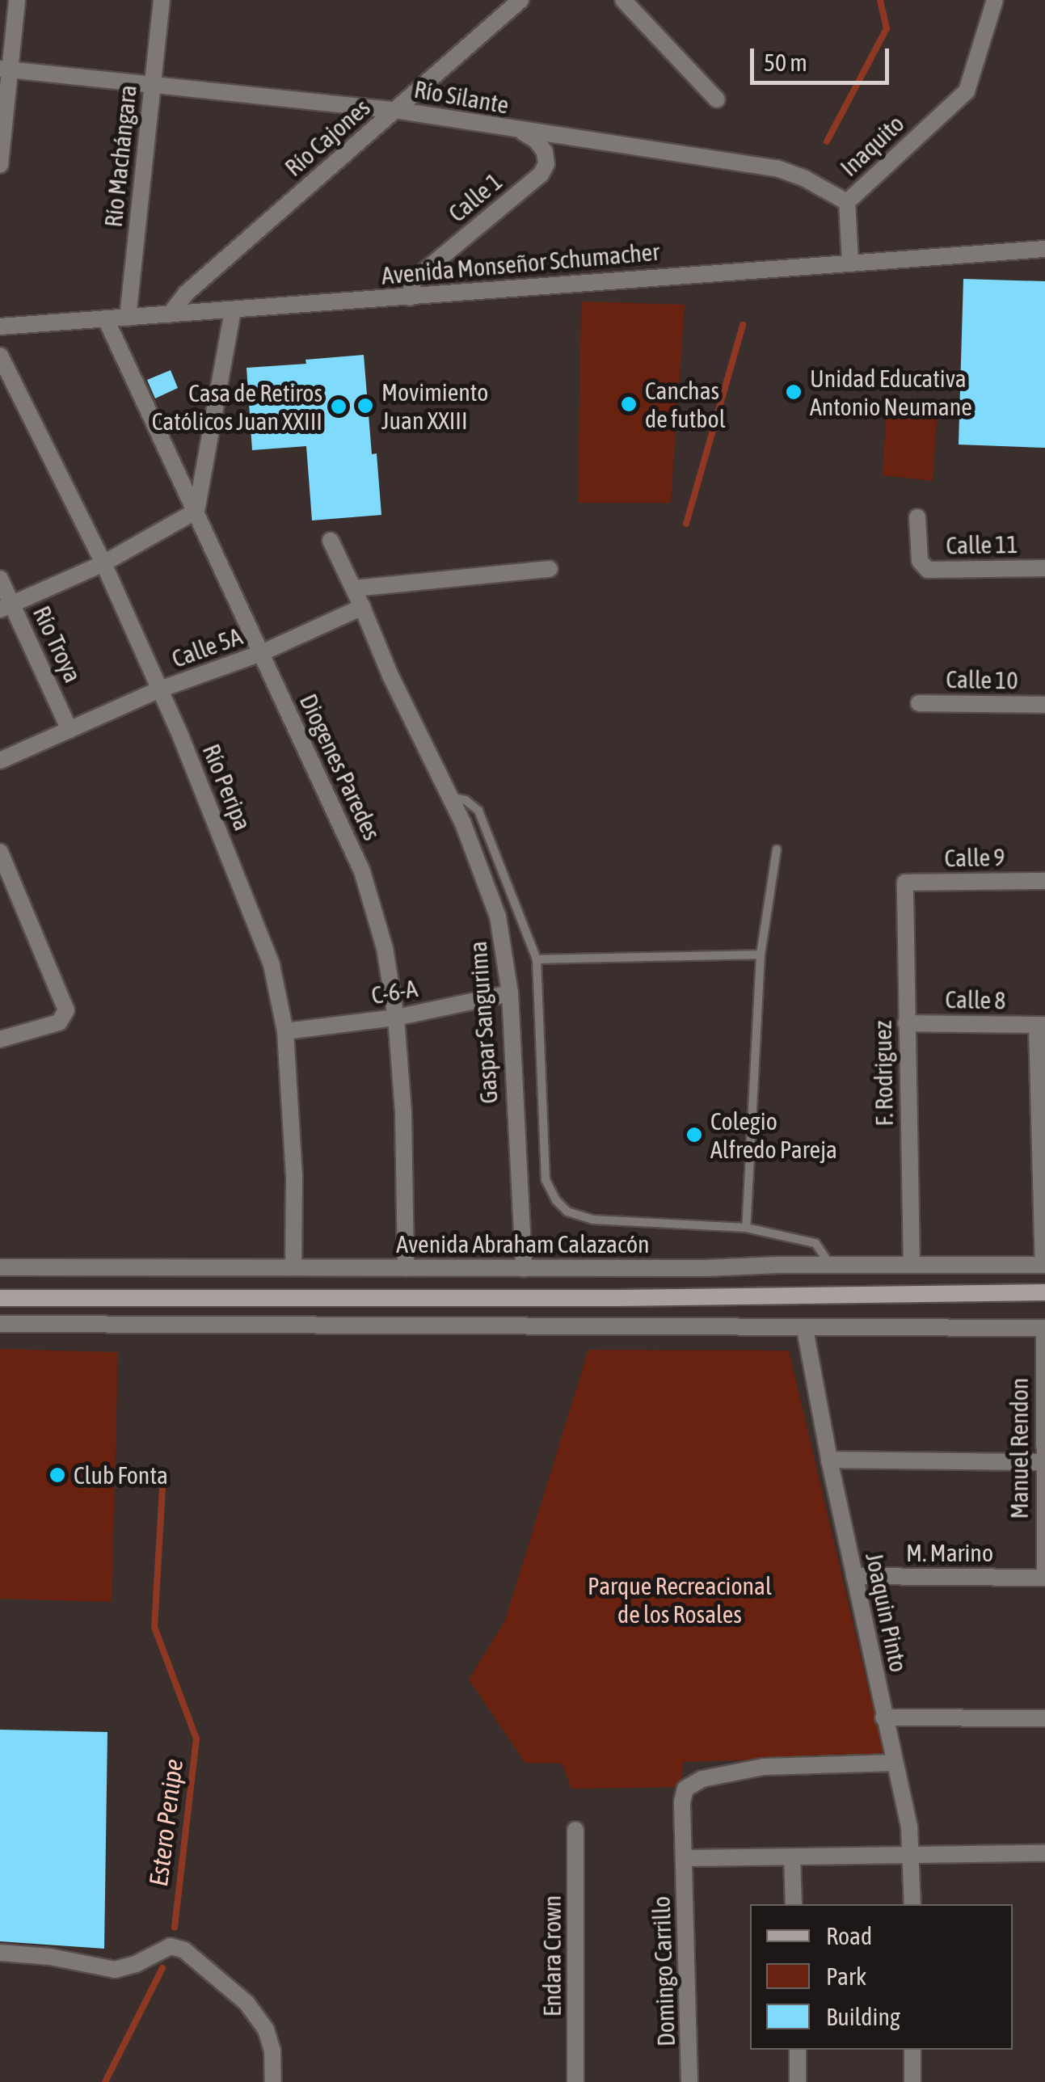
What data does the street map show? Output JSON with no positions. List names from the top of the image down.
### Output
{
  "streets": {
    "street": [
      "Río Silante",
      "Río Cajones",
      "Inaquito",
      "Río Machángara",
      "Calle 1",
      "Avenida Monseñor Schumacher",
      "Calle 11",
      "Río Troya",
      "Calle 5A",
      "Calle 10",
      "Diogenes Paredes",
      "Río Peripa",
      "Calle 9",
      "C-6-A",
      "Calle 8",
      "Gaspar Sangurima",
      "F. Rodriguez",
      "Avenida Abraham Calazacón",
      "Manuel Rendon",
      "M. Marino",
      "Joaquin Pinto",
      "Endara Crown",
      "Domingo Carrillo"
    ]
  },
  "crossings": [
    ["Río Silante", "Río Cajones"],
    ["Río Silante", "Inaquito"],
    ["Río Silante", "Río Machángara"],
    ["Río Silante", "Calle 1"],
    ["Río Cajones", "Avenida Monseñor Schumacher"],
    ["Río Machángara", "Avenida Monseñor Schumacher"],
    ["Calle 1", "Avenida Monseñor Schumacher"],
    ["Avenida Monseñor Schumacher", "Diogenes Paredes"],
    ["Río Troya", "Calle 5A"],
    ["Calle 5A", "Diogenes Paredes"],
    ["Calle 5A", "Río Peripa"],
    ["Calle 5A", "Gaspar Sangurima"],
    ["Diogenes Paredes", "C-6-A"],
    ["Diogenes Paredes", "Avenida Abraham Calazacón"],
    ["Río Peripa", "C-6-A"],
    ["Río Peripa", "Avenida Abraham Calazacón"],
    ["Calle 9", "F. Rodriguez"],
    ["C-6-A", "Gaspar Sangurima"],
    ["Calle 8", "F. Rodriguez"],
    ["Gaspar Sangurima", "Avenida Abraham Calazacón"],
    ["F. Rodriguez", "Avenida Abraham Calazacón"],
    ["M. Marino", "Joaquin Pinto"],
    ["Joaquin Pinto", "Domingo Carrillo"]
  ],
  "water": ["Estero Penipe"],
  "parks": ["Parque Recreacional de los Rosales"],
  "places": [
    "Unidad Educativa Antonio Neumane",
    "Canchas de futbol",
    "Movimiento Juan XXIII",
    "Casa de Retiros Católicos Juan XXIII",
    "Colegio Alfredo Pareja",
    "Club Fonta"
  ],
  "legend": ["Road", "Park", "Building"],
  "scale_bar": "50 m"
}
